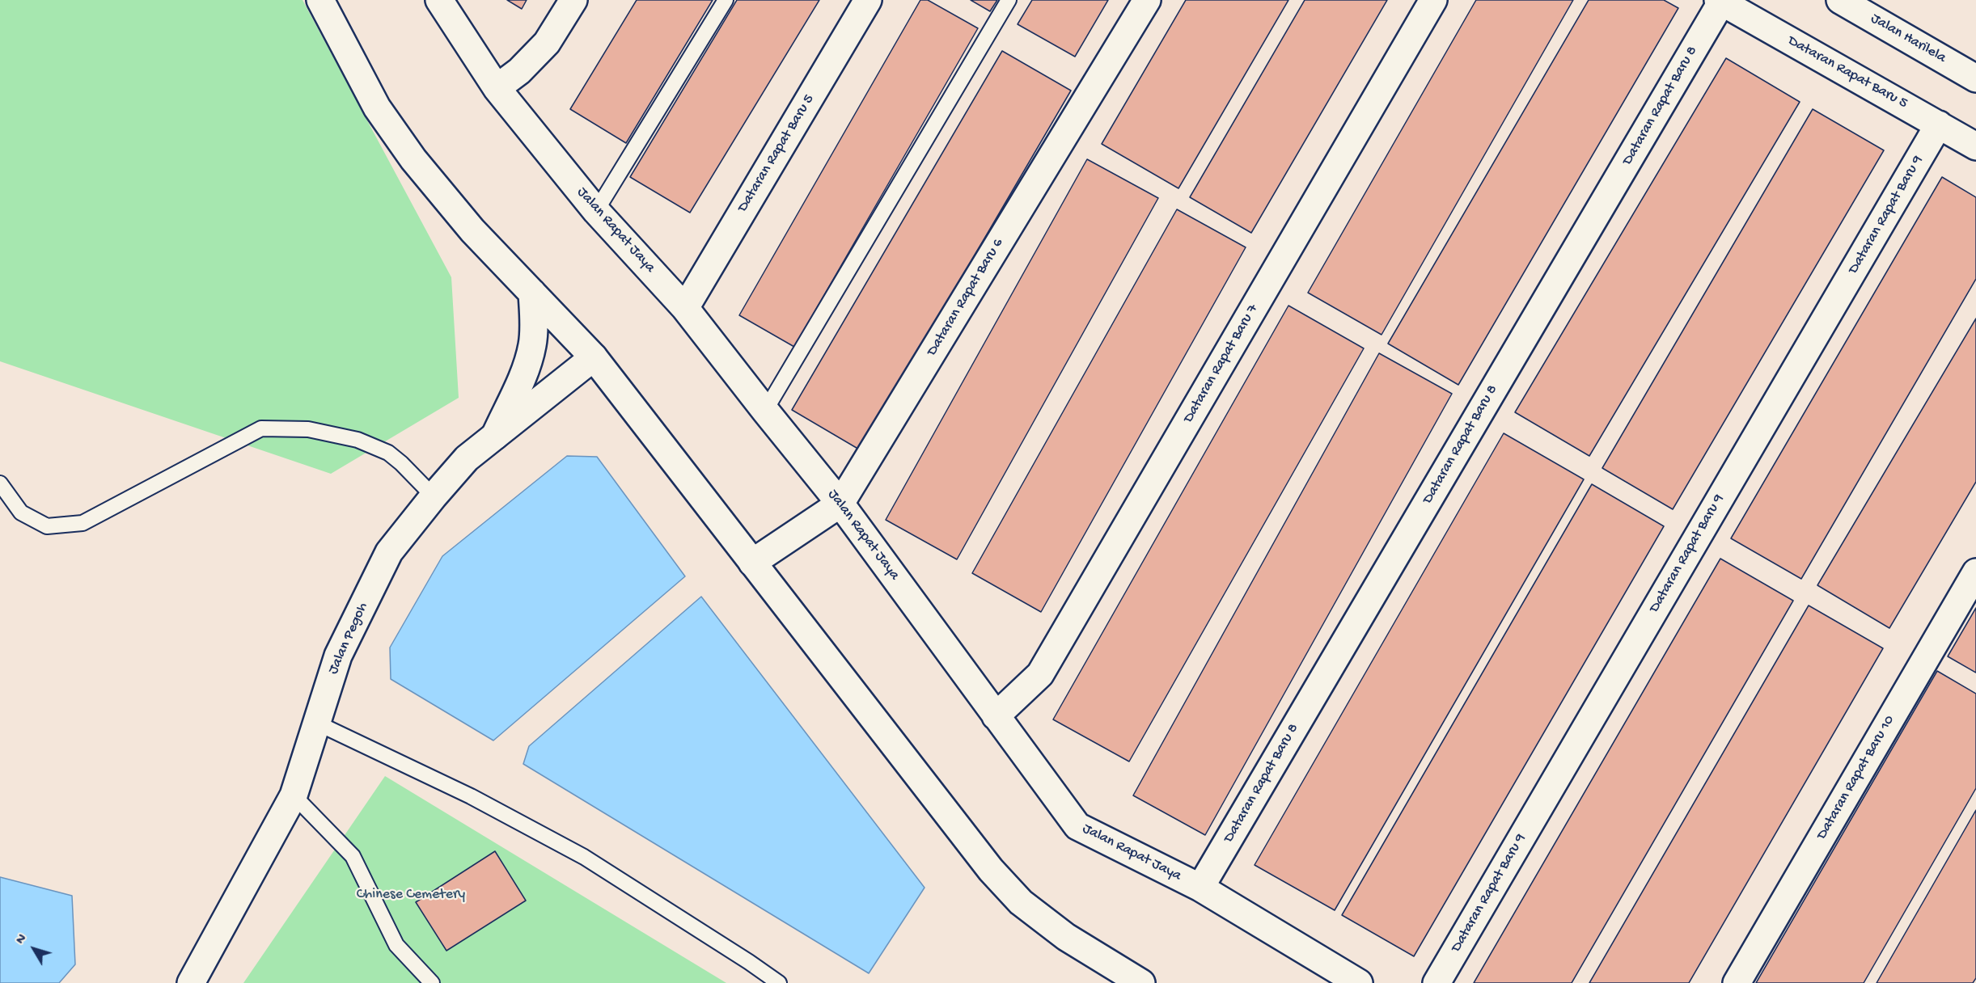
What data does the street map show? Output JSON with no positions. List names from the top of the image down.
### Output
{
  "streets": {
    "street": [
      "Jalan Harilela",
      "Dataran Rapat Baru 5",
      "Dataran Rapat Baru 8",
      "Dataran Rapat Baru 9",
      "Jalan Rapat Jaya",
      "Dataran Rapat Baru 6",
      "Dataran Rapat Baru 7",
      "Jalan Pegoh",
      "Dataran Rapat Baru 10"
    ]
  },
  "crossings": [
    ["Dataran Rapat Baru 5", "Dataran Rapat Baru 8"],
    ["Dataran Rapat Baru 5", "Dataran Rapat Baru 9"],
    ["Dataran Rapat Baru 5", "Jalan Rapat Jaya"],
    ["Dataran Rapat Baru 8", "Jalan Rapat Jaya"],
    ["Jalan Rapat Jaya", "Dataran Rapat Baru 6"],
    ["Jalan Rapat Jaya", "Dataran Rapat Baru 7"]
  ],
  "parks": ["Chinese Cemetery"],
  "north": "top left"
}
